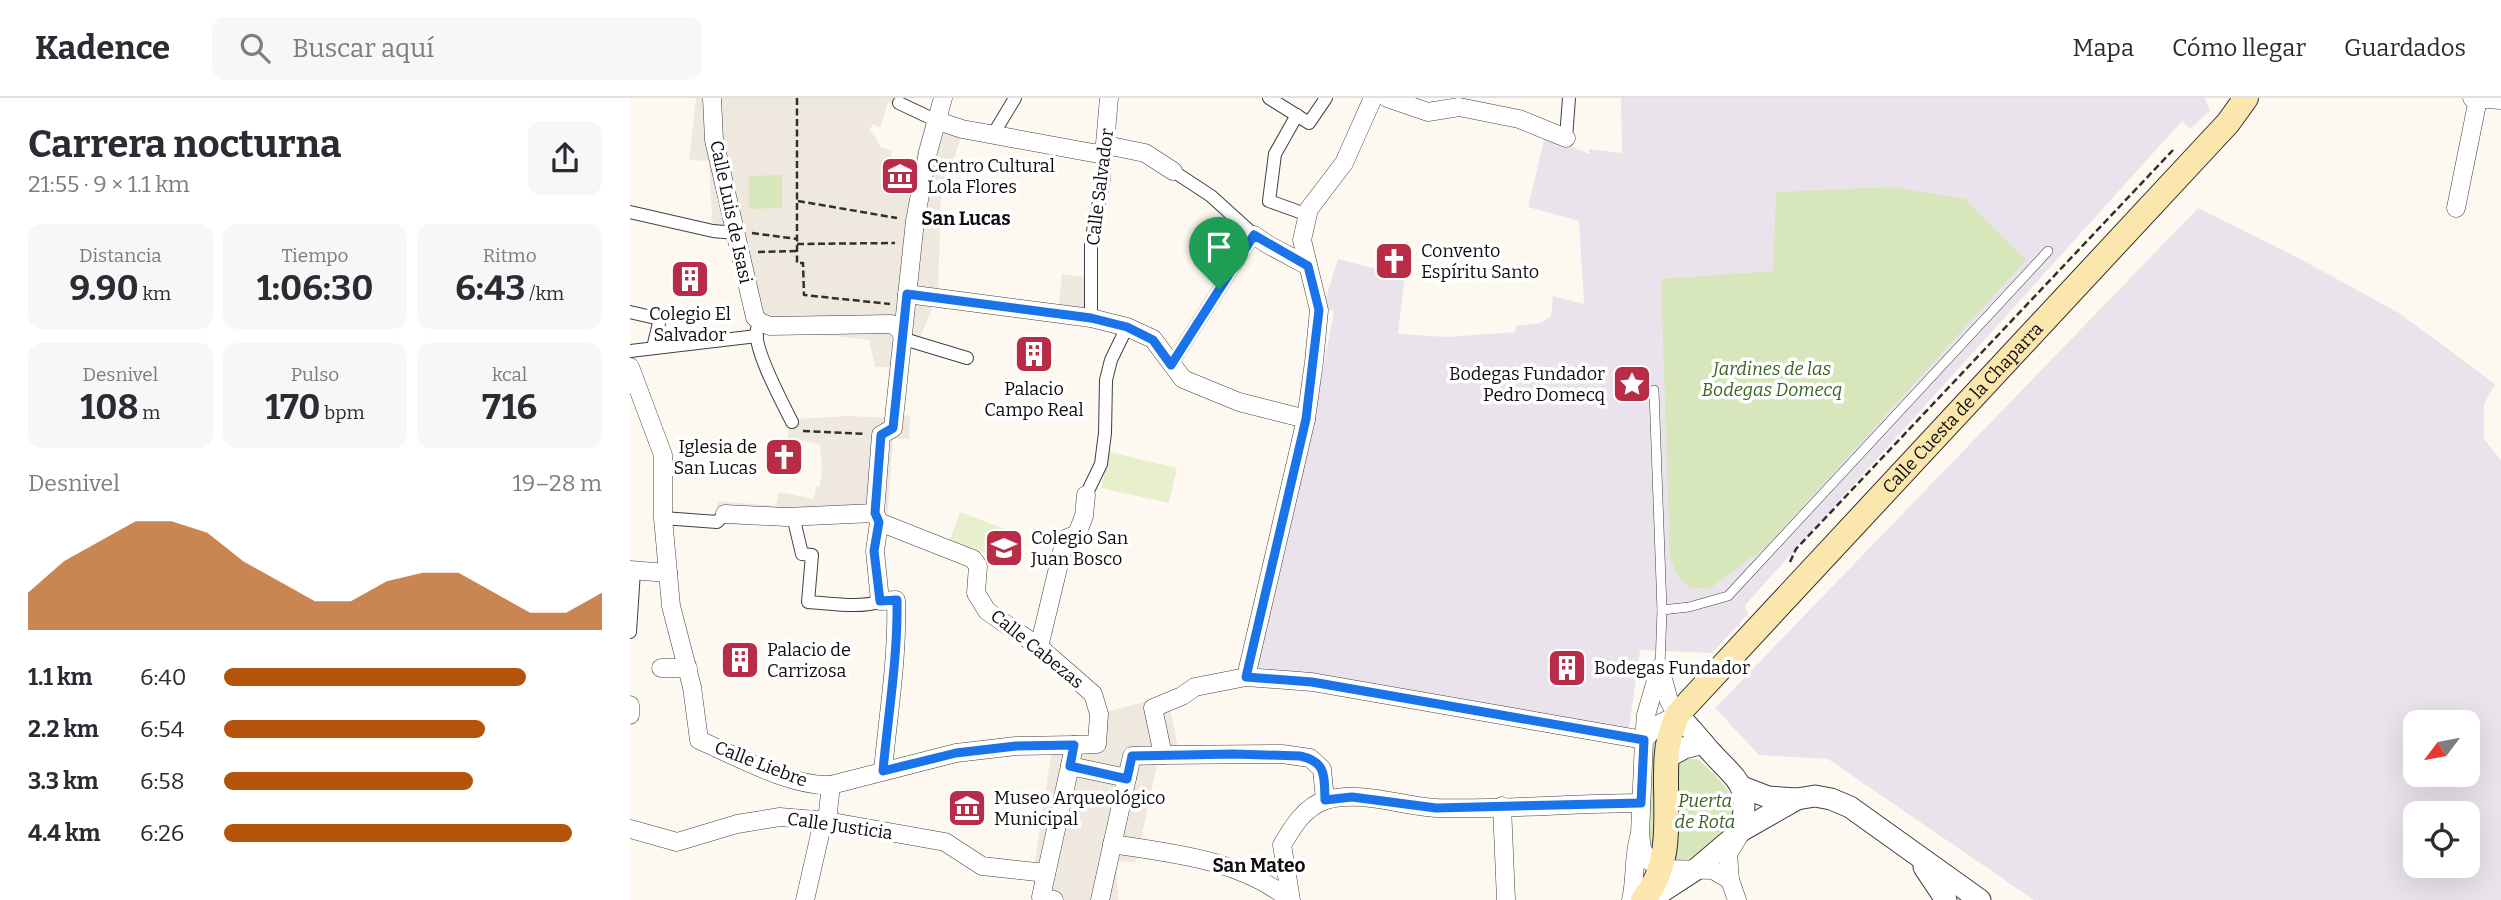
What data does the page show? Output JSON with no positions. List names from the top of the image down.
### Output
{
  "streets": {
    "main road": ["Calle Cuesta de la Chaparra"],
    "street": [
      "Calle Salvador",
      "Calle Luis de Isasi",
      "Calle Cabezas",
      "Calle Liebre",
      "Calle Justicia"
    ]
  },
  "crossings": [
    ["Calle Cabezas", "Calle Liebre"]
  ],
  "districts": ["San Lucas", "San Mateo"],
  "parks": ["Jardines de las Bodegas Domecq", "Puerta de Rota"],
  "places": {
    "museum": ["Centro Cultural Lola Flores", "Museo Arqueológico Municipal"],
    "church": ["Convento Espíritu Santo", "Iglesia de San Lucas"],
    "building": [
      "Colegio El Salvador",
      "Palacio Campo Real",
      "Palacio de Carrizosa",
      "Bodegas Fundador"
    ],
    "place": ["Bodegas Fundador Pedro Domecq"],
    "school or university": ["Colegio San Juan Bosco"]
  },
  "north": "bottom left",
  "page": {
    "header": "Kadence",
    "search": "Buscar aquí",
    "nav": ["Mapa", "Cómo llegar", "Guardados"],
    "heading": ["Carrera nocturna", "21:55 · 9 × 1.1 km"],
    "stats": [
      ["Distancia", "9.90 km"],
      ["Tiempo", "1:06:30"],
      ["Ritmo", "6:43 /km"],
      ["Desnivel", "108 m"],
      ["Pulso", "170 bpm"],
      ["kcal", "716"]
    ],
    "chart": ["Desnivel", "19–28 m"],
    "list": [
      {
        "name": "1.1 km",
        "note": "6:40"
      },
      {
        "name": "2.2 km",
        "note": "6:54"
      },
      {
        "name": "3.3 km",
        "note": "6:58"
      },
      {
        "name": "4.4 km",
        "note": "6:26"
      }
    ]
  }
}
